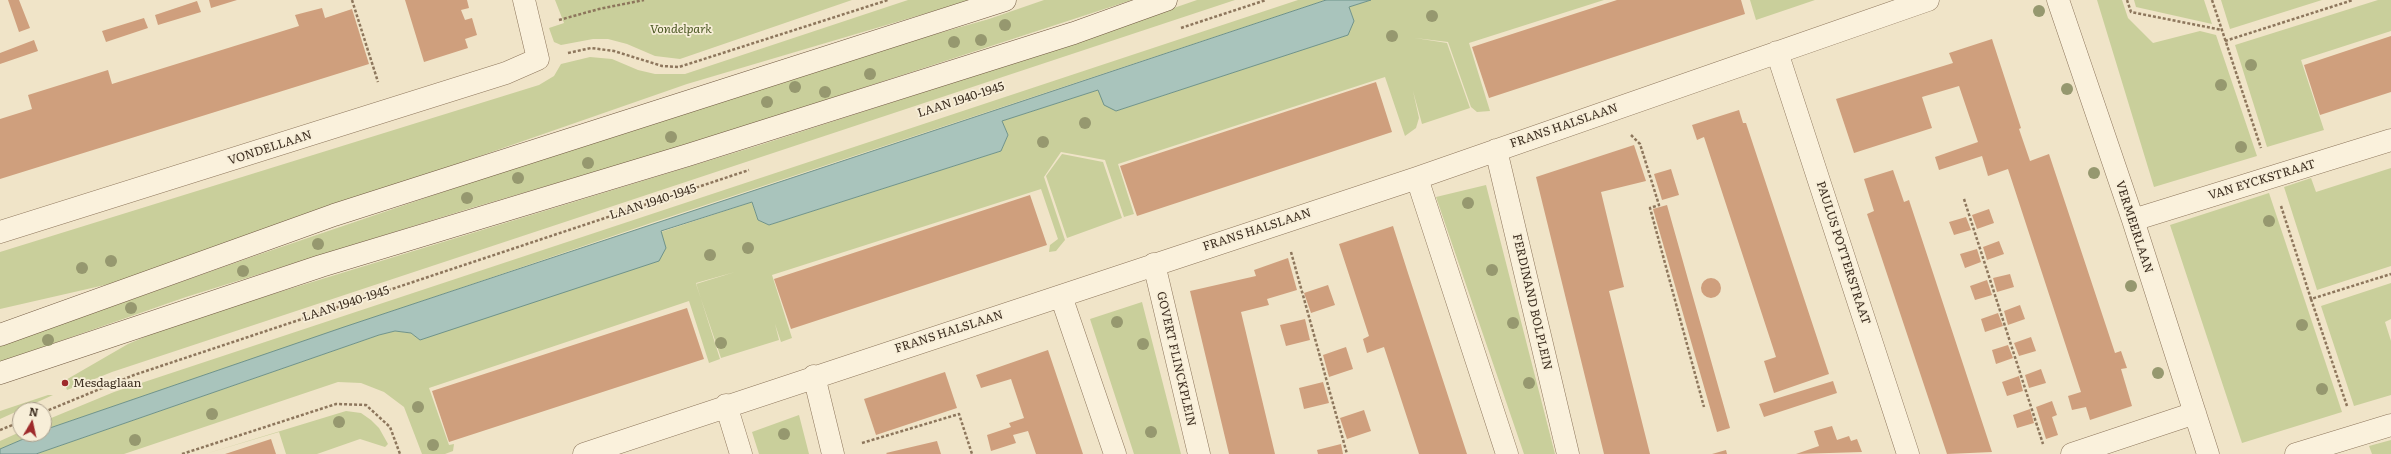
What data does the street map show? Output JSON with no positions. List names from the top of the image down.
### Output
{
  "streets": {
    "street": [
      "FRANS HALSLAAN",
      "VONDELLAAN",
      "VAN EYCKSTRAAT",
      "VERMEERLAAN",
      "PAULUS POTTERSTRAAT",
      "FERDINAND BOLPLEIN",
      "GOVERT FLINCKPLEIN"
    ],
    "path": ["LAAN 1940-1945"]
  },
  "crossings": [
    ["FRANS HALSLAAN", "PAULUS POTTERSTRAAT"],
    ["FRANS HALSLAAN", "FERDINAND BOLPLEIN"],
    ["FRANS HALSLAAN", "GOVERT FLINCKPLEIN"],
    ["VAN EYCKSTRAAT", "VERMEERLAAN"]
  ],
  "parks": ["Vondelpark"],
  "places": ["Mesdaglaan"],
  "north": "top"
}
